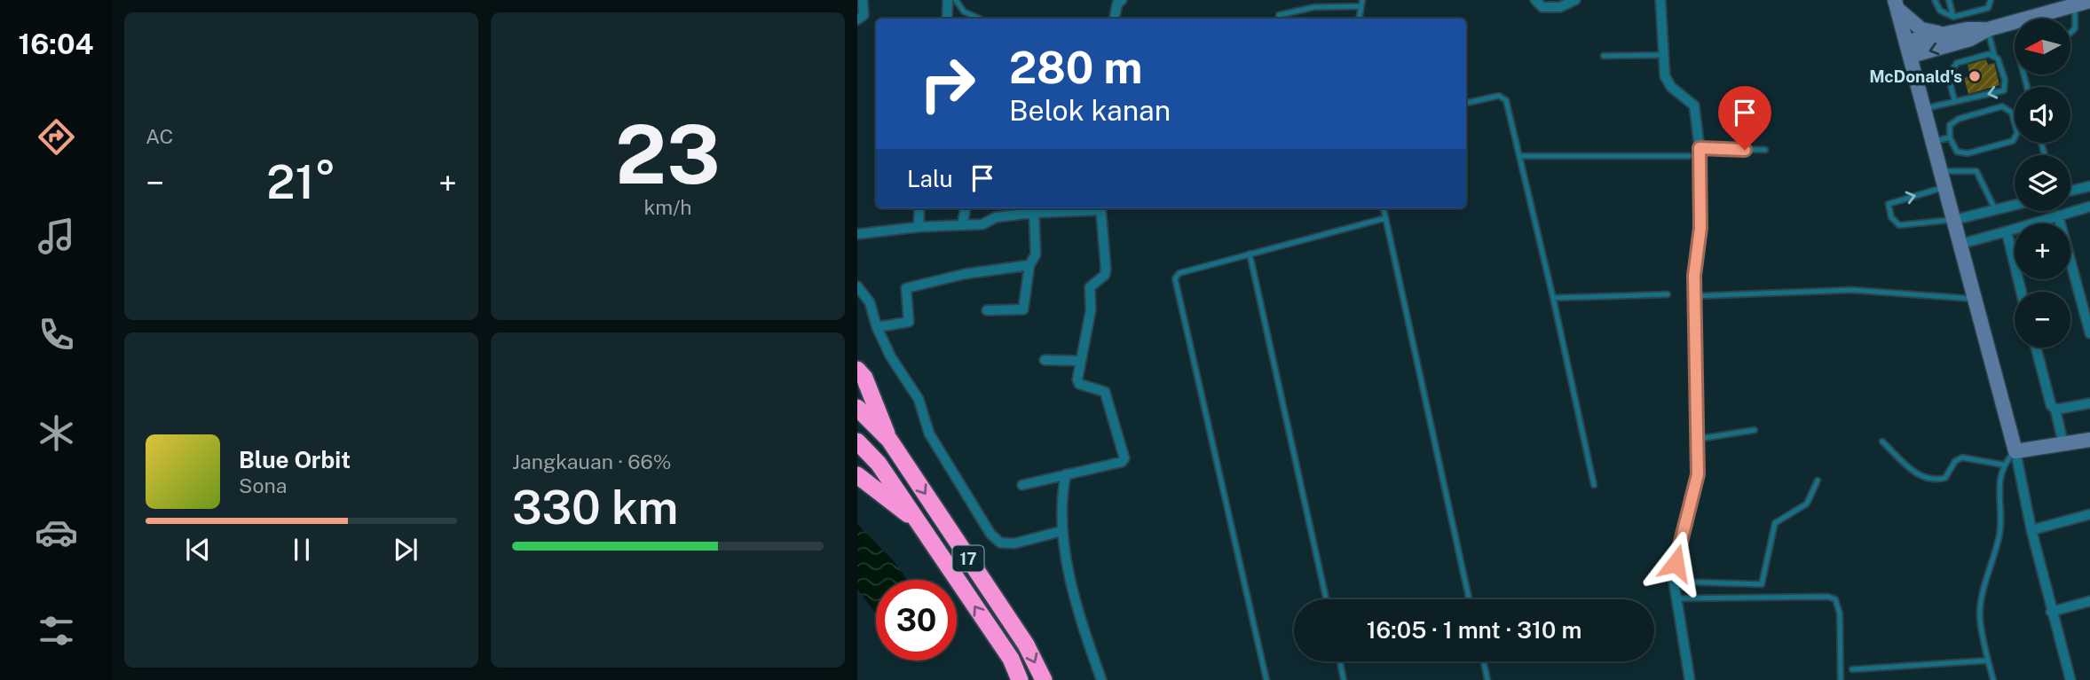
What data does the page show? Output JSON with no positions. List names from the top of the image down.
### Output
{
  "streets": {
    "highway": ["17"]
  },
  "places": ["McDonald's"],
  "north": "left",
  "page": {
    "tabs": "16:04",
    "tile": [
      "AC",
      ["23", "km/h"],
      ["Jangkauan · 66%", "330 km"]
    ],
    "map_buttons": ["+", "−"],
    "turn": ["280 m", "Belok kanan"],
    "then": "Lalu",
    "heat": ["−", "21°", "+"],
    "song": ["Blue Orbit", "Sona"],
    "limit": "30",
    "trip": "16:05 · 1 mnt · 310 m"
  }
}
